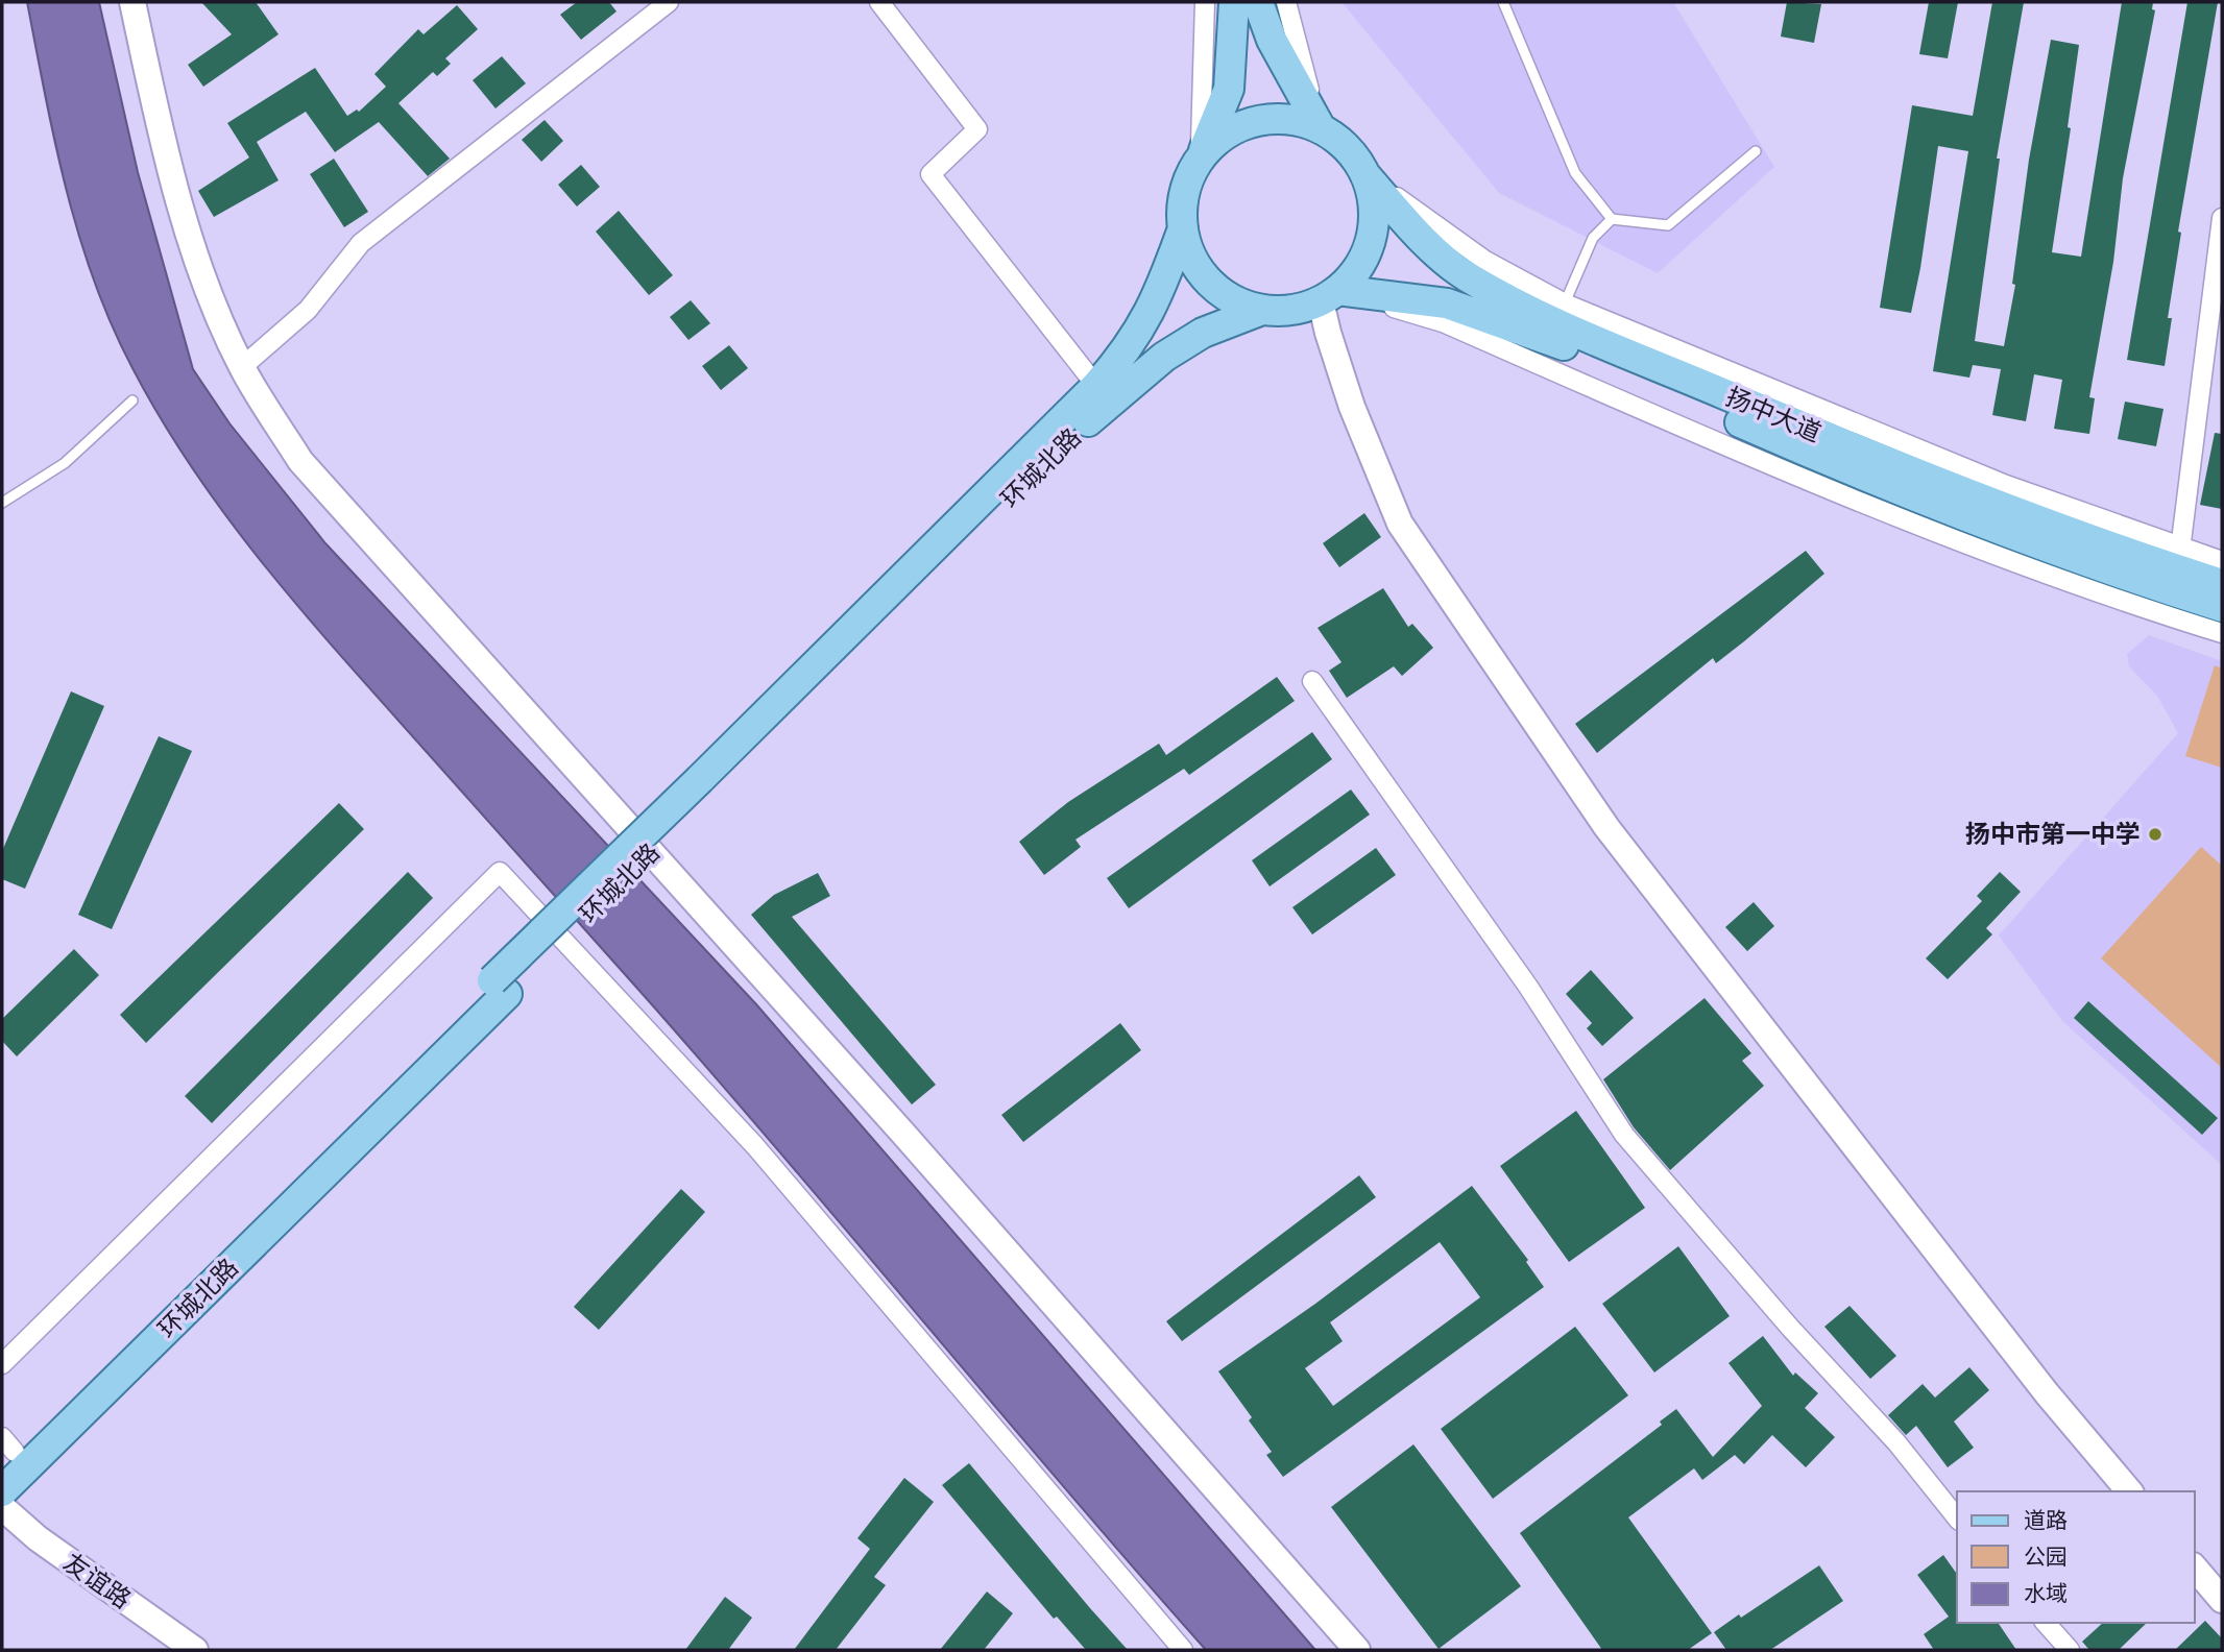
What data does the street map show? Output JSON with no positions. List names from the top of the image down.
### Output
{
  "streets": {
    "main road": ["扬中大道", "环城北路"],
    "street": ["友谊路"]
  },
  "crossings": [
    ["扬中大道", "环城北路"]
  ],
  "places": ["扬中市第一中学"],
  "legend": ["道路", "公园", "水域"]
}
